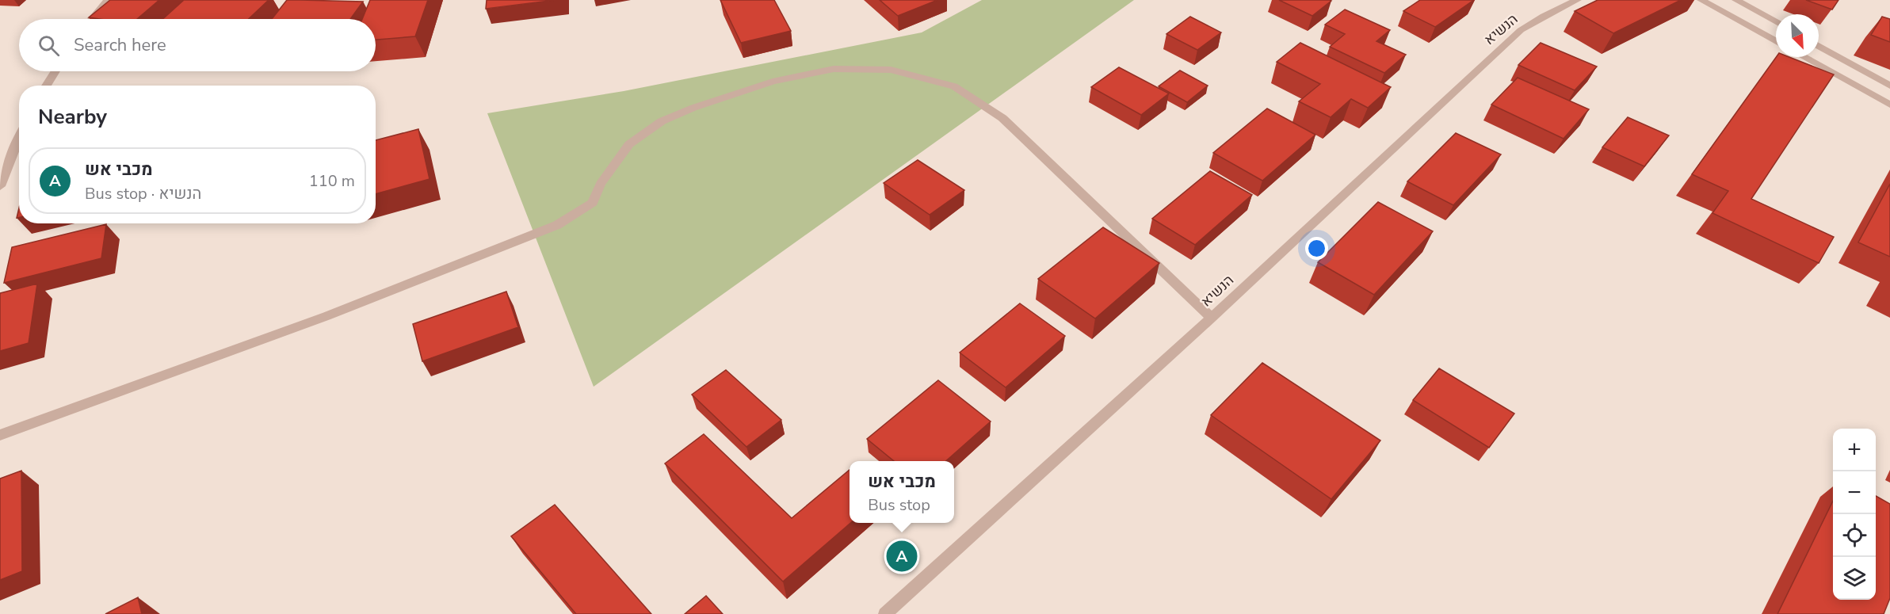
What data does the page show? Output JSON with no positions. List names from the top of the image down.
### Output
{
  "streets": {
    "street": ["הנשיא"]
  },
  "north": "bottom right",
  "page": {
    "search": "Search here",
    "heading": "Nearby",
    "list": [
      {
        "mark": "A",
        "name": "מכבי אש",
        "note": "Bus stop · הנשיא",
        "value": "110 m"
      }
    ],
    "map_buttons": ["+", "−"],
    "popup": ["מכבי אש", "Bus stop"],
    "pins": "A"
  }
}
